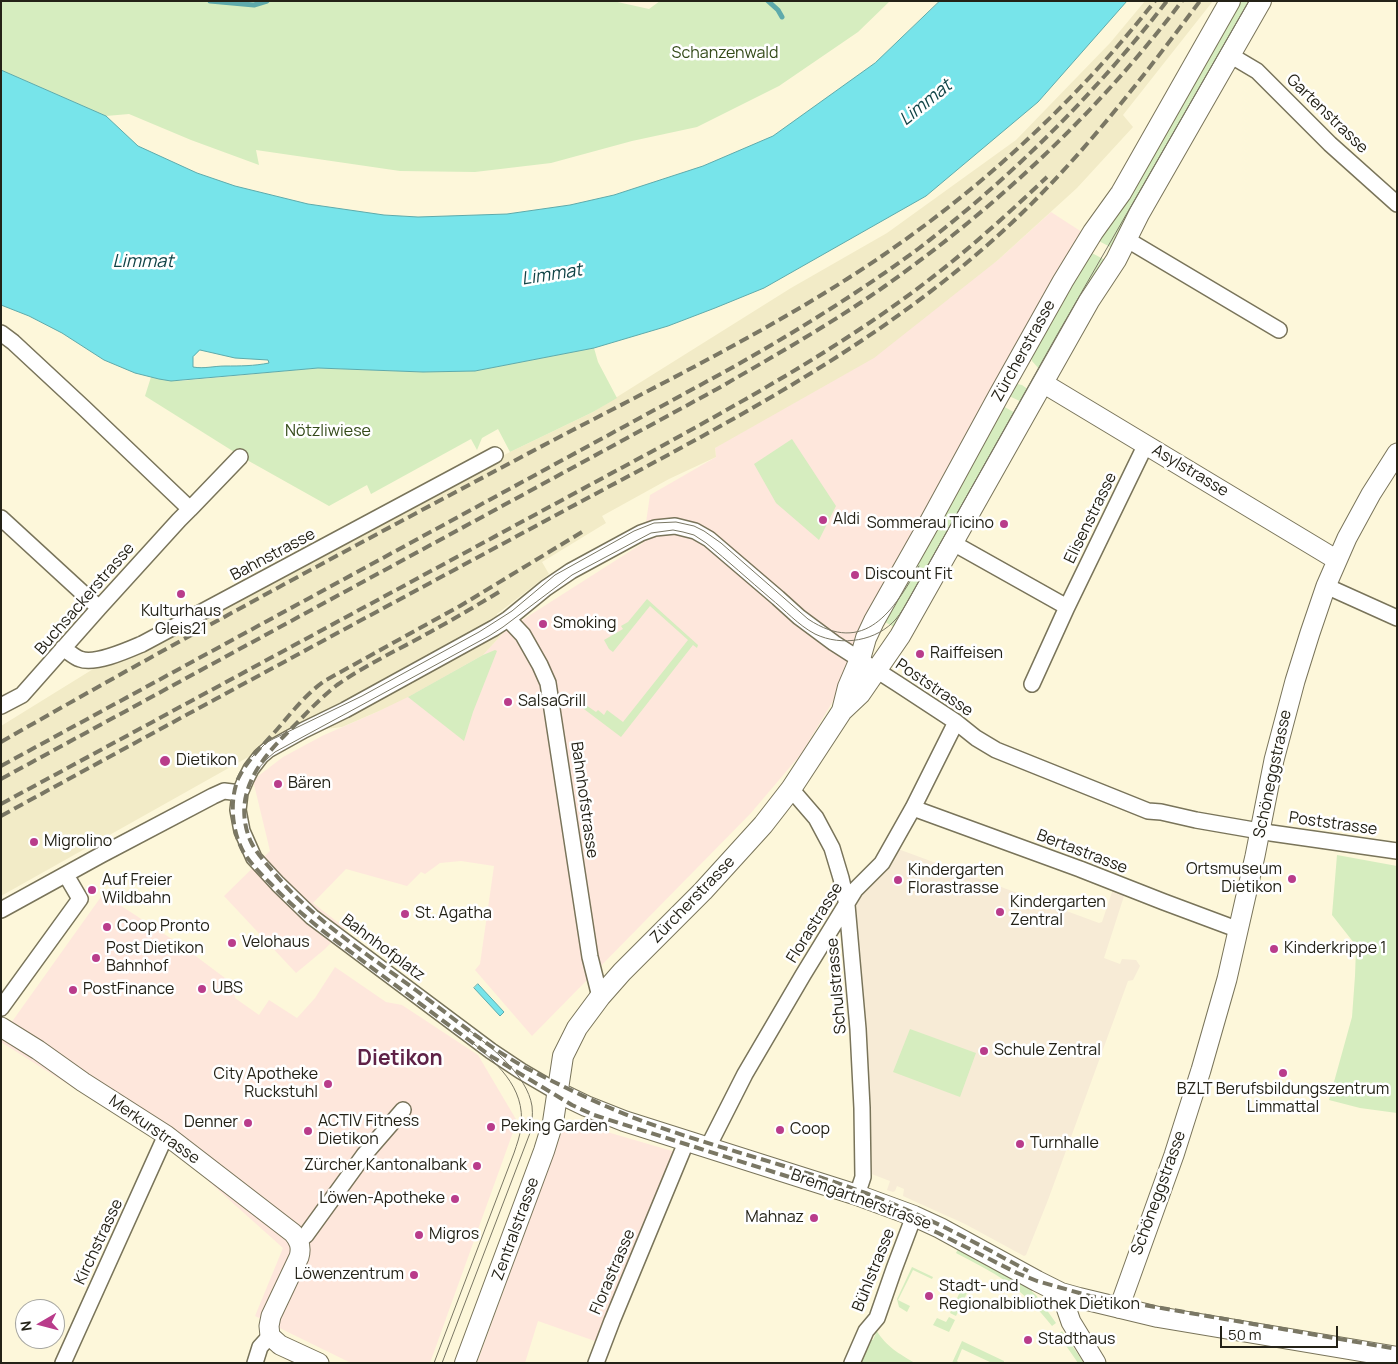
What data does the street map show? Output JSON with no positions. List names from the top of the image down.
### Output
{
  "streets": {
    "main road": ["Zürcherstrasse", "Bremgartnerstrasse", "Zentralstrasse"],
    "street": [
      "Gartenstrasse",
      "Asylstrasse",
      "Elisenstrasse",
      "Bahnstrasse",
      "Buchsackerstrasse",
      "Poststrasse",
      "Schöneggstrasse",
      "Bahnhofstrasse",
      "Bertastrasse",
      "Florastrasse",
      "Bahnhofplatz",
      "Schulstrasse",
      "Merkurstrasse",
      "Kirchstrasse",
      "Bühlstrasse"
    ]
  },
  "crossings": [
    ["Gartenstrasse", "Zürcherstrasse"],
    ["Zürcherstrasse", "Asylstrasse"],
    ["Zürcherstrasse", "Poststrasse"],
    ["Zürcherstrasse", "Bahnhofstrasse"],
    ["Zürcherstrasse", "Bahnhofplatz"],
    ["Zürcherstrasse", "Schulstrasse"],
    ["Zürcherstrasse", "Bremgartnerstrasse"],
    ["Zürcherstrasse", "Zentralstrasse"],
    ["Asylstrasse", "Elisenstrasse"],
    ["Asylstrasse", "Schöneggstrasse"],
    ["Bahnstrasse", "Buchsackerstrasse"],
    ["Poststrasse", "Schöneggstrasse"],
    ["Poststrasse", "Bahnhofstrasse"],
    ["Poststrasse", "Florastrasse"],
    ["Poststrasse", "Bahnhofplatz"],
    ["Schöneggstrasse", "Bertastrasse"],
    ["Schöneggstrasse", "Bremgartnerstrasse"],
    ["Bahnhofstrasse", "Bahnhofplatz"],
    ["Bertastrasse", "Florastrasse"],
    ["Florastrasse", "Schulstrasse"],
    ["Florastrasse", "Bremgartnerstrasse"],
    ["Bahnhofplatz", "Bremgartnerstrasse"],
    ["Bahnhofplatz", "Zentralstrasse"],
    ["Schulstrasse", "Bremgartnerstrasse"],
    ["Merkurstrasse", "Kirchstrasse"],
    ["Bremgartnerstrasse", "Zentralstrasse"],
    ["Bremgartnerstrasse", "Bühlstrasse"]
  ],
  "districts": ["Dietikon"],
  "water": ["Limmat"],
  "parks": ["Schanzenwald", "Nötzliwiese"],
  "places": [
    "Aldi",
    "Sommerau Ticino",
    "Discount Fit",
    "Kulturhaus Gleis21",
    "Smoking",
    "Raiffeisen",
    "SalsaGrill",
    "Dietikon",
    "Bären",
    "Migrolino",
    "Ortsmuseum Dietikon",
    "Kindergarten Florastrasse",
    "Auf Freier Wildbahn",
    "Kindergarten Zentral",
    "St. Agatha",
    "Coop Pronto",
    "Velohaus",
    "Kinderkrippe 1",
    "Post Dietikon Bahnhof",
    "UBS",
    "PostFinance",
    "Schule Zentral",
    "BZLT Berufsbildungszentrum Limmattal",
    "City Apotheke Ruckstuhl",
    "Denner",
    "Peking Garden",
    "Coop",
    "ACTIV Fitness Dietikon",
    "Turnhalle",
    "Zürcher Kantonalbank",
    "Löwen-Apotheke",
    "Mahnaz",
    "Migros",
    "Löwenzentrum",
    "Stadt- und Regionalbibliothek Dietikon",
    "Stadthaus"
  ],
  "scale_bar": "50 m",
  "north": "left"
}
